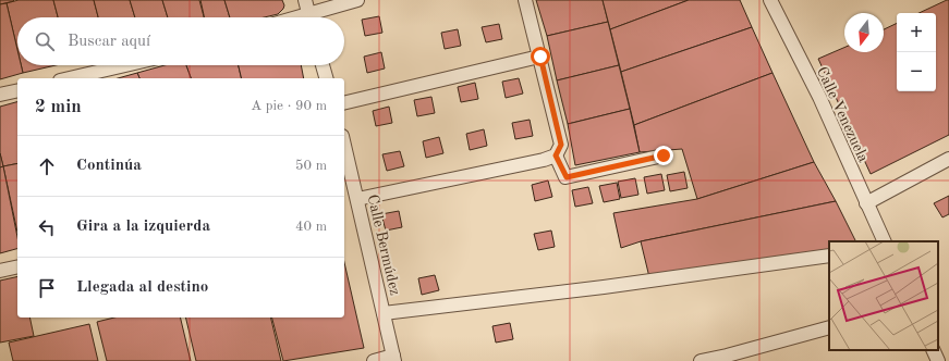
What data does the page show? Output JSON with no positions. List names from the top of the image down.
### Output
{
  "streets": {
    "street": ["Calle Venezuela", "Calle Bermúdez"]
  },
  "north": "bottom",
  "page": {
    "map_buttons": ["+", "−"],
    "search": "Buscar aquí",
    "heading": ["2 min", "A pie · 90 m"],
    "list": [
      ["Continúa", "50 m"],
      ["Gira a la izquierda", "40 m"],
      "Llegada al destino"
    ]
  }
}
